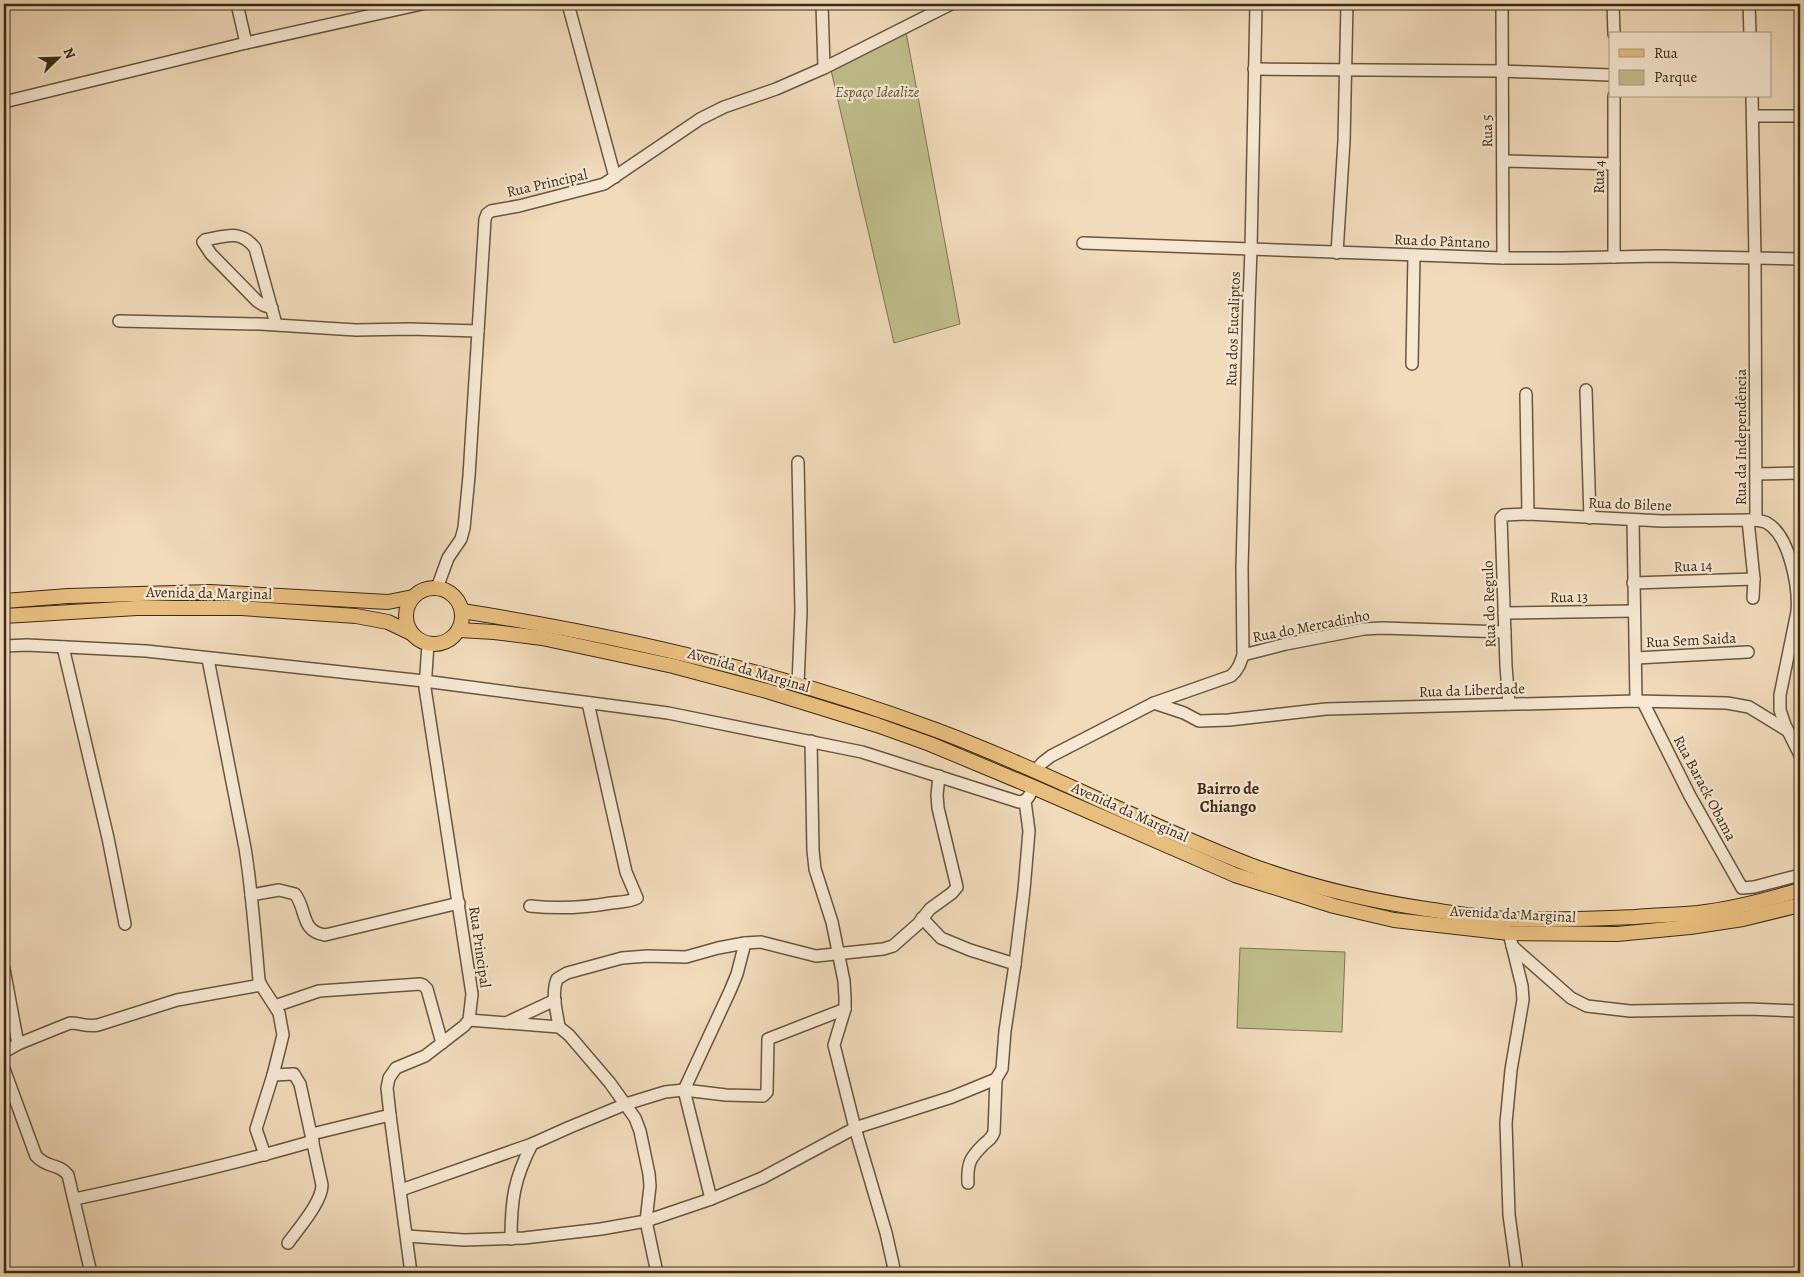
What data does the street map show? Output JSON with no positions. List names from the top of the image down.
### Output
{
  "streets": {
    "main road": ["Avenida da Marginal"],
    "street": [
      "Rua 5",
      "Rua 4",
      "Rua Principal",
      "Rua do Pântano",
      "Rua dos Eucaliptos",
      "Rua da Independência",
      "Rua do Bilene",
      "Rua 14",
      "Rua 13",
      "Rua do Regulo",
      "Rua do Mercadinho",
      "Rua Sem Saida",
      "Rua da Liberdade",
      "Rua Barack Obama"
    ]
  },
  "crossings": [
    ["Rua 5", "Rua do Pântano"],
    ["Rua 4", "Rua do Pântano"],
    ["Rua Principal", "Avenida da Marginal"],
    ["Rua do Pântano", "Rua dos Eucaliptos"],
    ["Rua do Pântano", "Rua da Independência"],
    ["Rua dos Eucaliptos", "Rua do Mercadinho"],
    ["Rua da Independência", "Rua do Bilene"],
    ["Rua da Independência", "Rua da Liberdade"],
    ["Rua do Bilene", "Rua do Regulo"],
    ["Rua do Bilene", "Rua Barack Obama"],
    ["Rua 14", "Rua Barack Obama"],
    ["Rua 13", "Rua do Regulo"],
    ["Rua 13", "Rua Barack Obama"],
    ["Rua do Regulo", "Rua do Mercadinho"],
    ["Rua do Regulo", "Rua da Liberdade"],
    ["Rua Sem Saida", "Rua Barack Obama"],
    ["Rua da Liberdade", "Rua Barack Obama"]
  ],
  "districts": ["Bairro de Chiango"],
  "parks": ["Espaço Idealize"],
  "legend": ["Rua", "Parque"],
  "north": "top right"
}
